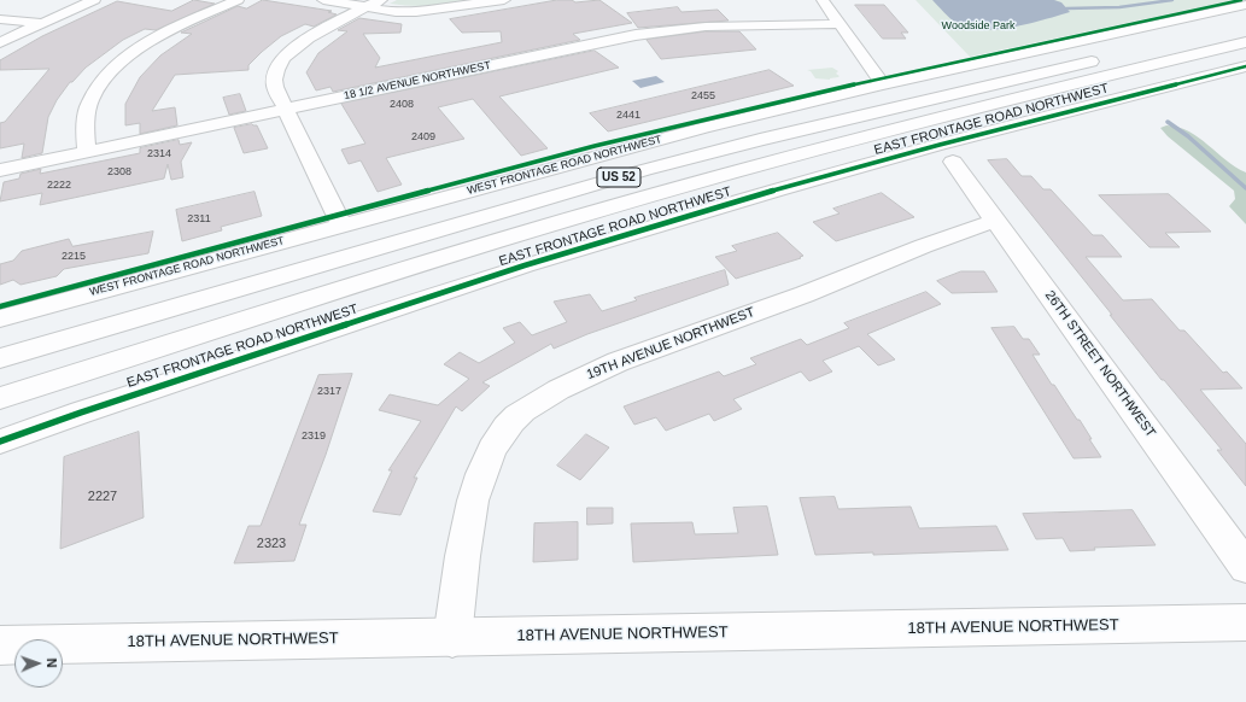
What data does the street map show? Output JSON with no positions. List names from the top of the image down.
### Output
{
  "streets": {
    "main road": [
      "18 1/2 AVENUE NORTHWEST",
      "EAST FRONTAGE ROAD NORTHWEST",
      "WEST FRONTAGE ROAD NORTHWEST",
      "US 52",
      "19TH AVENUE NORTHWEST",
      "26TH STREET NORTHWEST",
      "18TH AVENUE NORTHWEST"
    ]
  },
  "crossings": [
    ["19TH AVENUE NORTHWEST", "26TH STREET NORTHWEST"],
    ["19TH AVENUE NORTHWEST", "18TH AVENUE NORTHWEST"]
  ],
  "parks": ["Woodside Park"],
  "house_numbers": [
    "2455",
    "2408",
    "2441",
    "2409",
    "2314",
    "2308",
    "2222",
    "2311",
    "2215",
    "2317",
    "2319",
    "2227",
    "2323"
  ],
  "north": "right"
}
